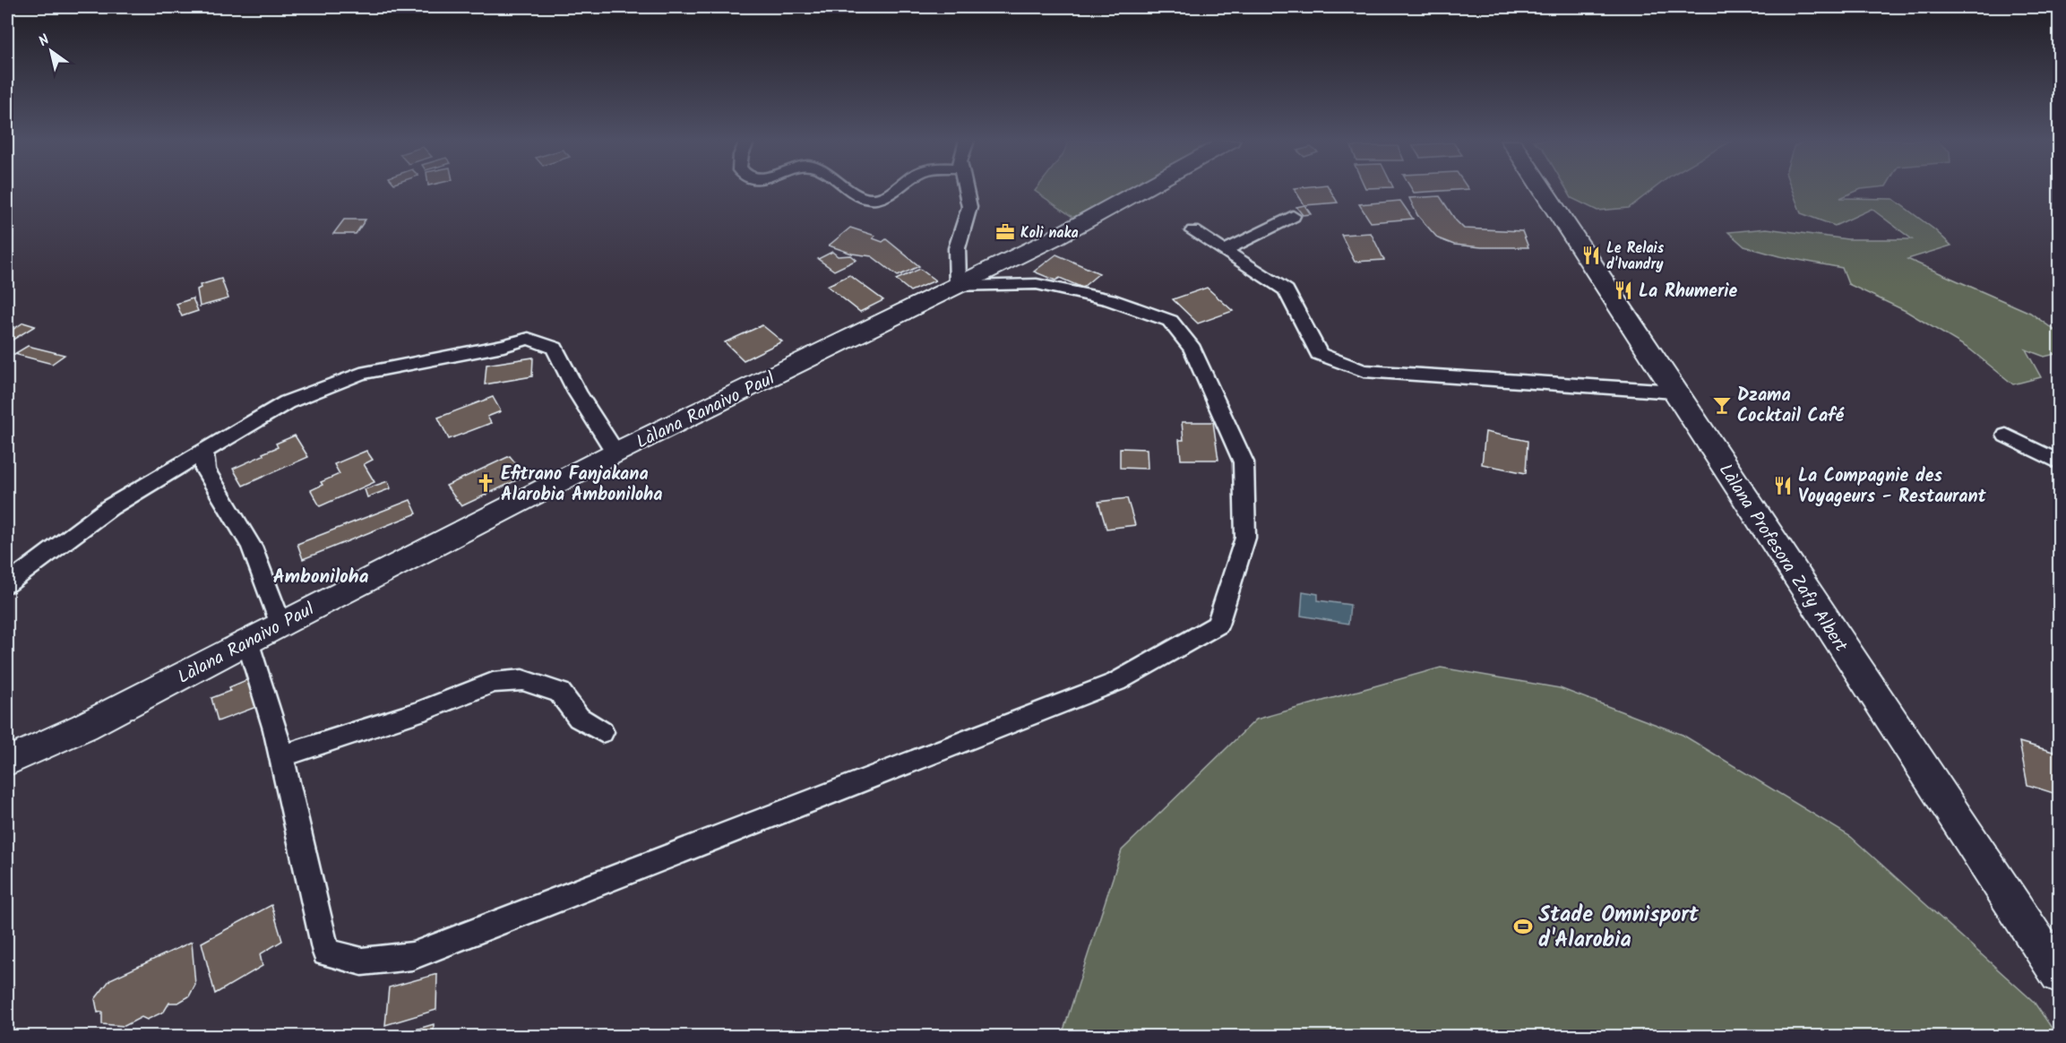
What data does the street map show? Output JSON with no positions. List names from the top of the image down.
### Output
{
  "streets": {
    "street": ["Làlana Ranaivo Paul", "Làlana Profesora Zafy Albert"]
  },
  "districts": ["Amboniloha"],
  "places": {
    "office": ["Koli naka"],
    "restaurant": ["Le Relais d'Ivandry", "La Rhumerie", "La Compagnie des Voyageurs - Restaurant"],
    "bar": ["Dzama Cocktail Café"],
    "church": ["Efitrano Fanjakana Alarobia Amboniloha"],
    "sports": ["Stade Omnisport d'Alarobia"]
  },
  "north": "top left"
}
